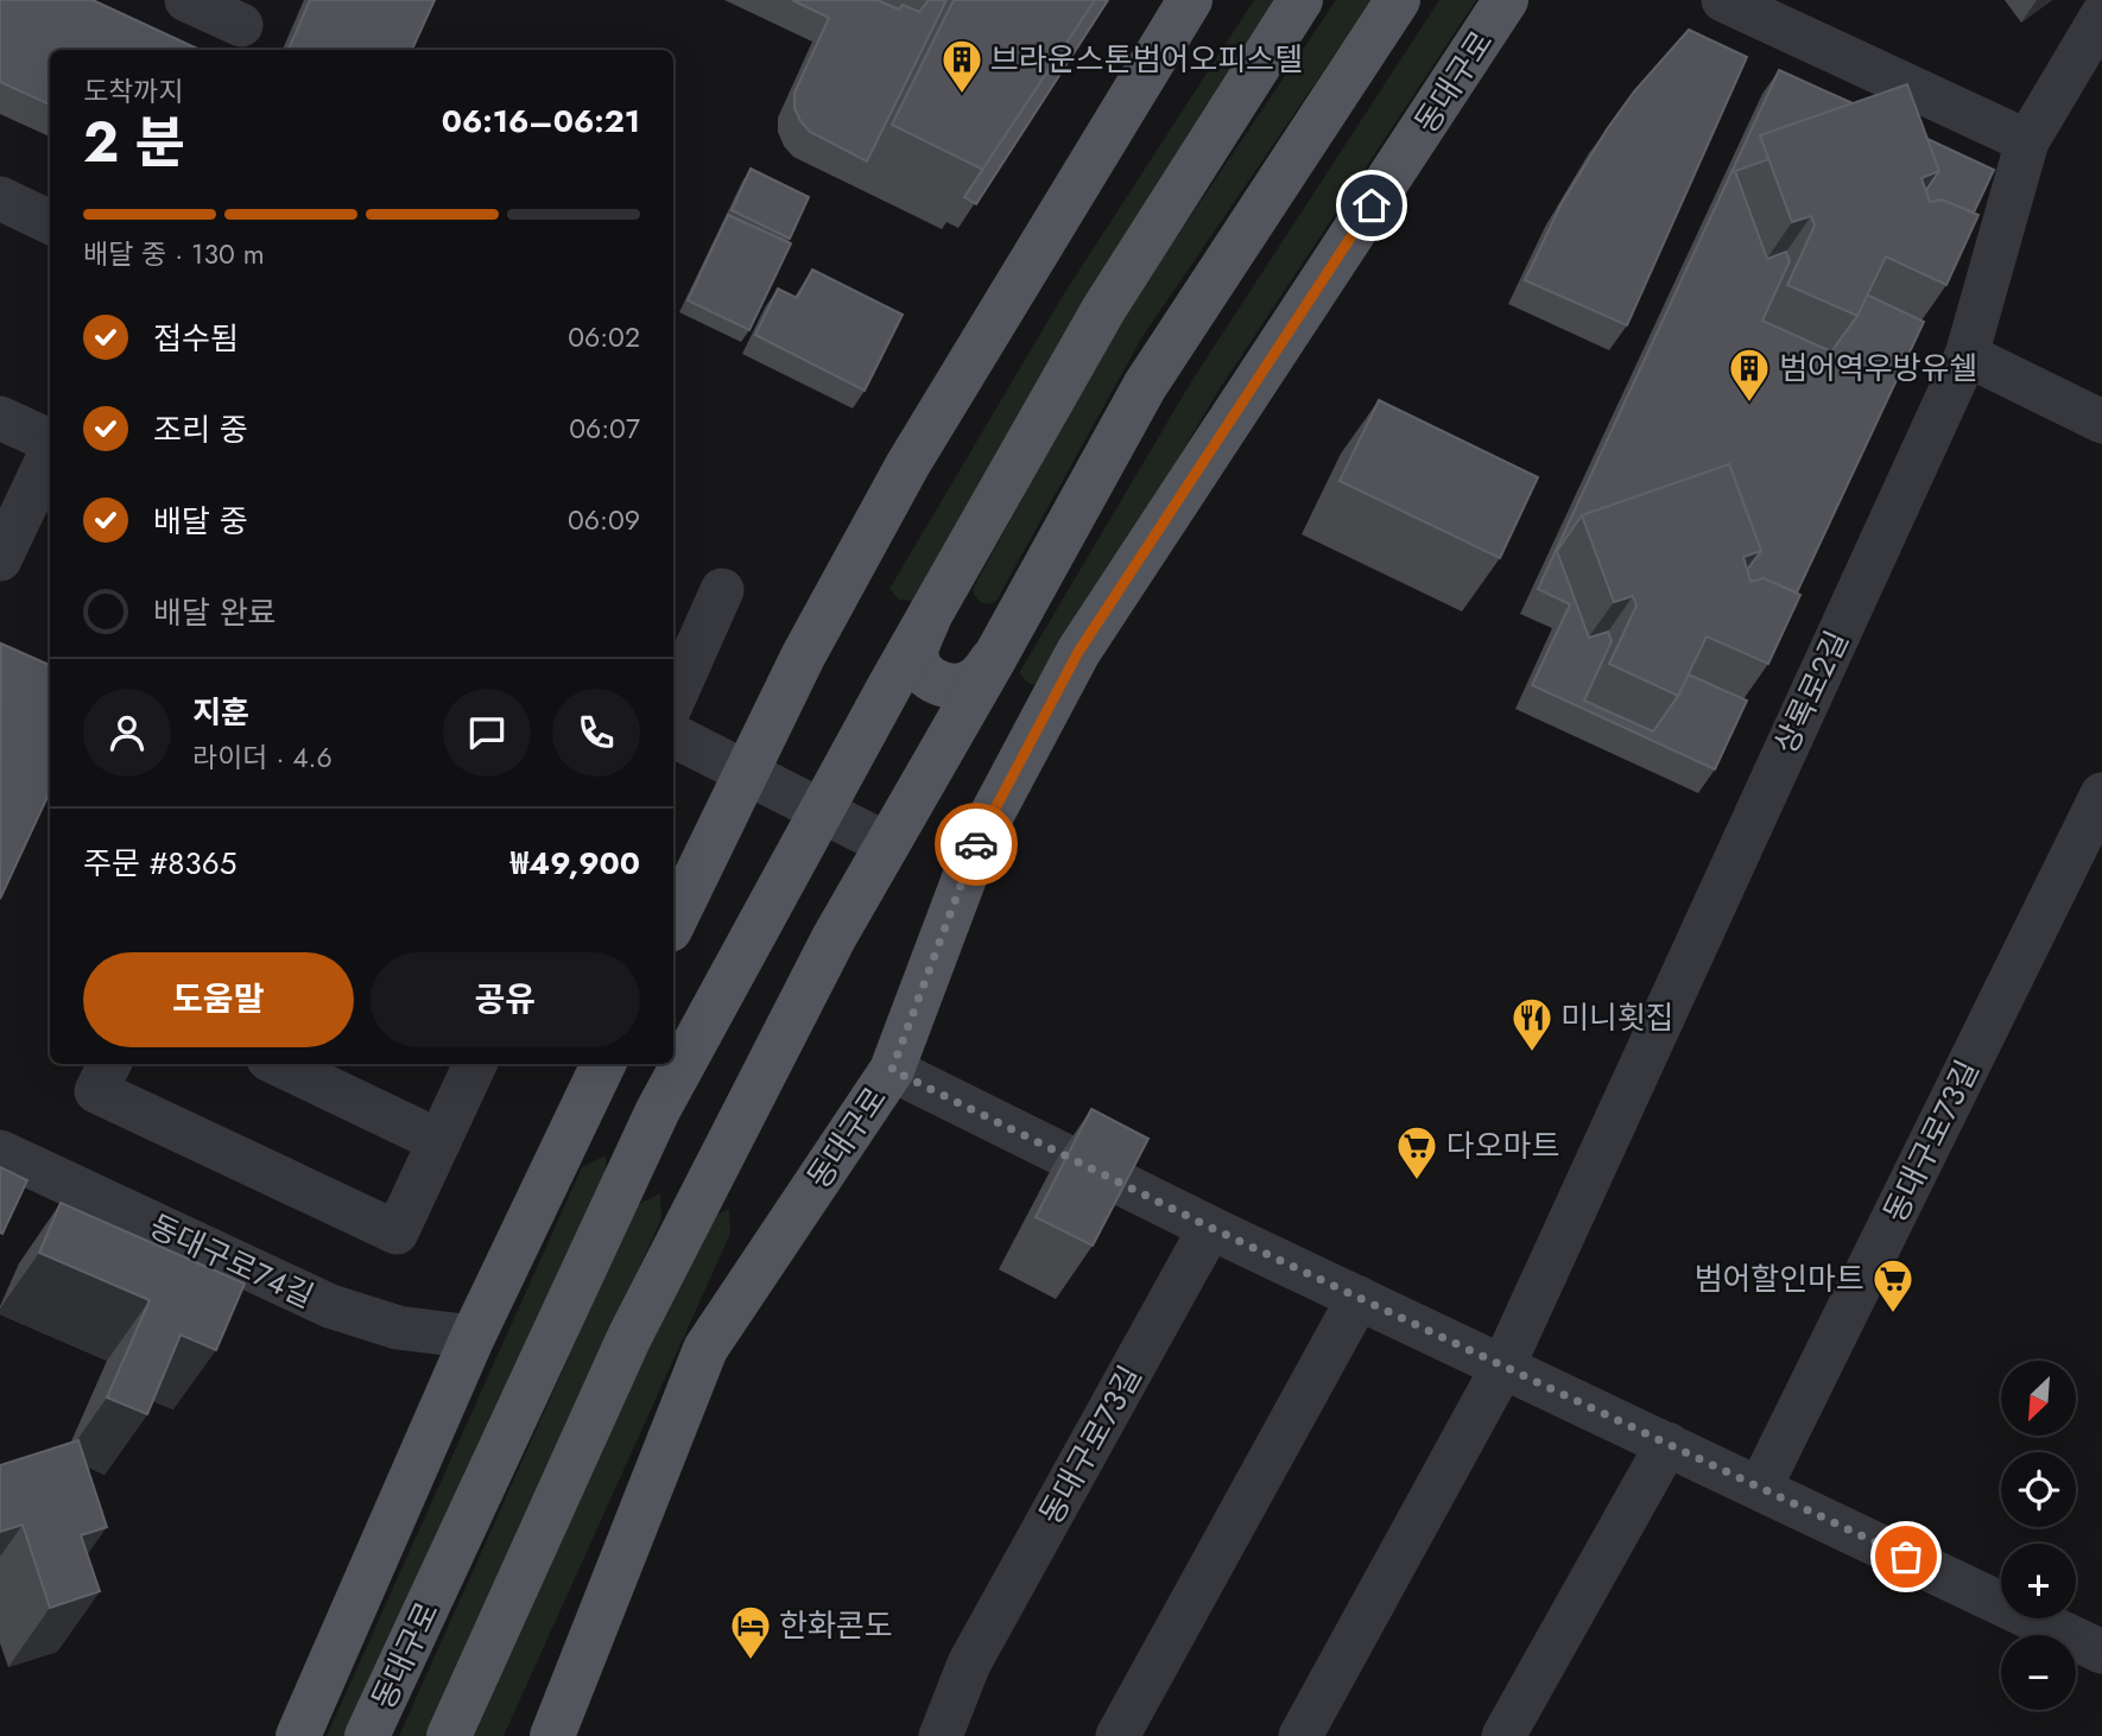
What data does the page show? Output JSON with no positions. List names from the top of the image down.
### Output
{
  "streets": {
    "main road": ["동대구로"],
    "street": ["상록로2길", "동대구로73길", "동대구로74길"]
  },
  "crossings": [
    ["동대구로", "동대구로74길"]
  ],
  "places": {
    "building": ["브라운스톤범어오피스텔", "범어역우방유쉘"],
    "restaurant": ["미니횟집"],
    "supermarket": ["다오마트", "범어할인마트"],
    "hotel": ["한화콘도"]
  },
  "north": "bottom left",
  "page": {
    "heading": ["2 분", "도착까지", "06:16–06:21"],
    "panel": [
      "지훈",
      "라이더 · 4.6",
      "주문 #8365",
      "₩49,900"
    ],
    "bar": "배달 중 · 130 m",
    "list": [
      ["접수됨", "06:02"],
      ["조리 중", "06:07"],
      ["배달 중", "06:09"],
      "배달 완료"
    ],
    "buttons": ["도움말", "공유"],
    "map_buttons": ["+", "−"]
  }
}
